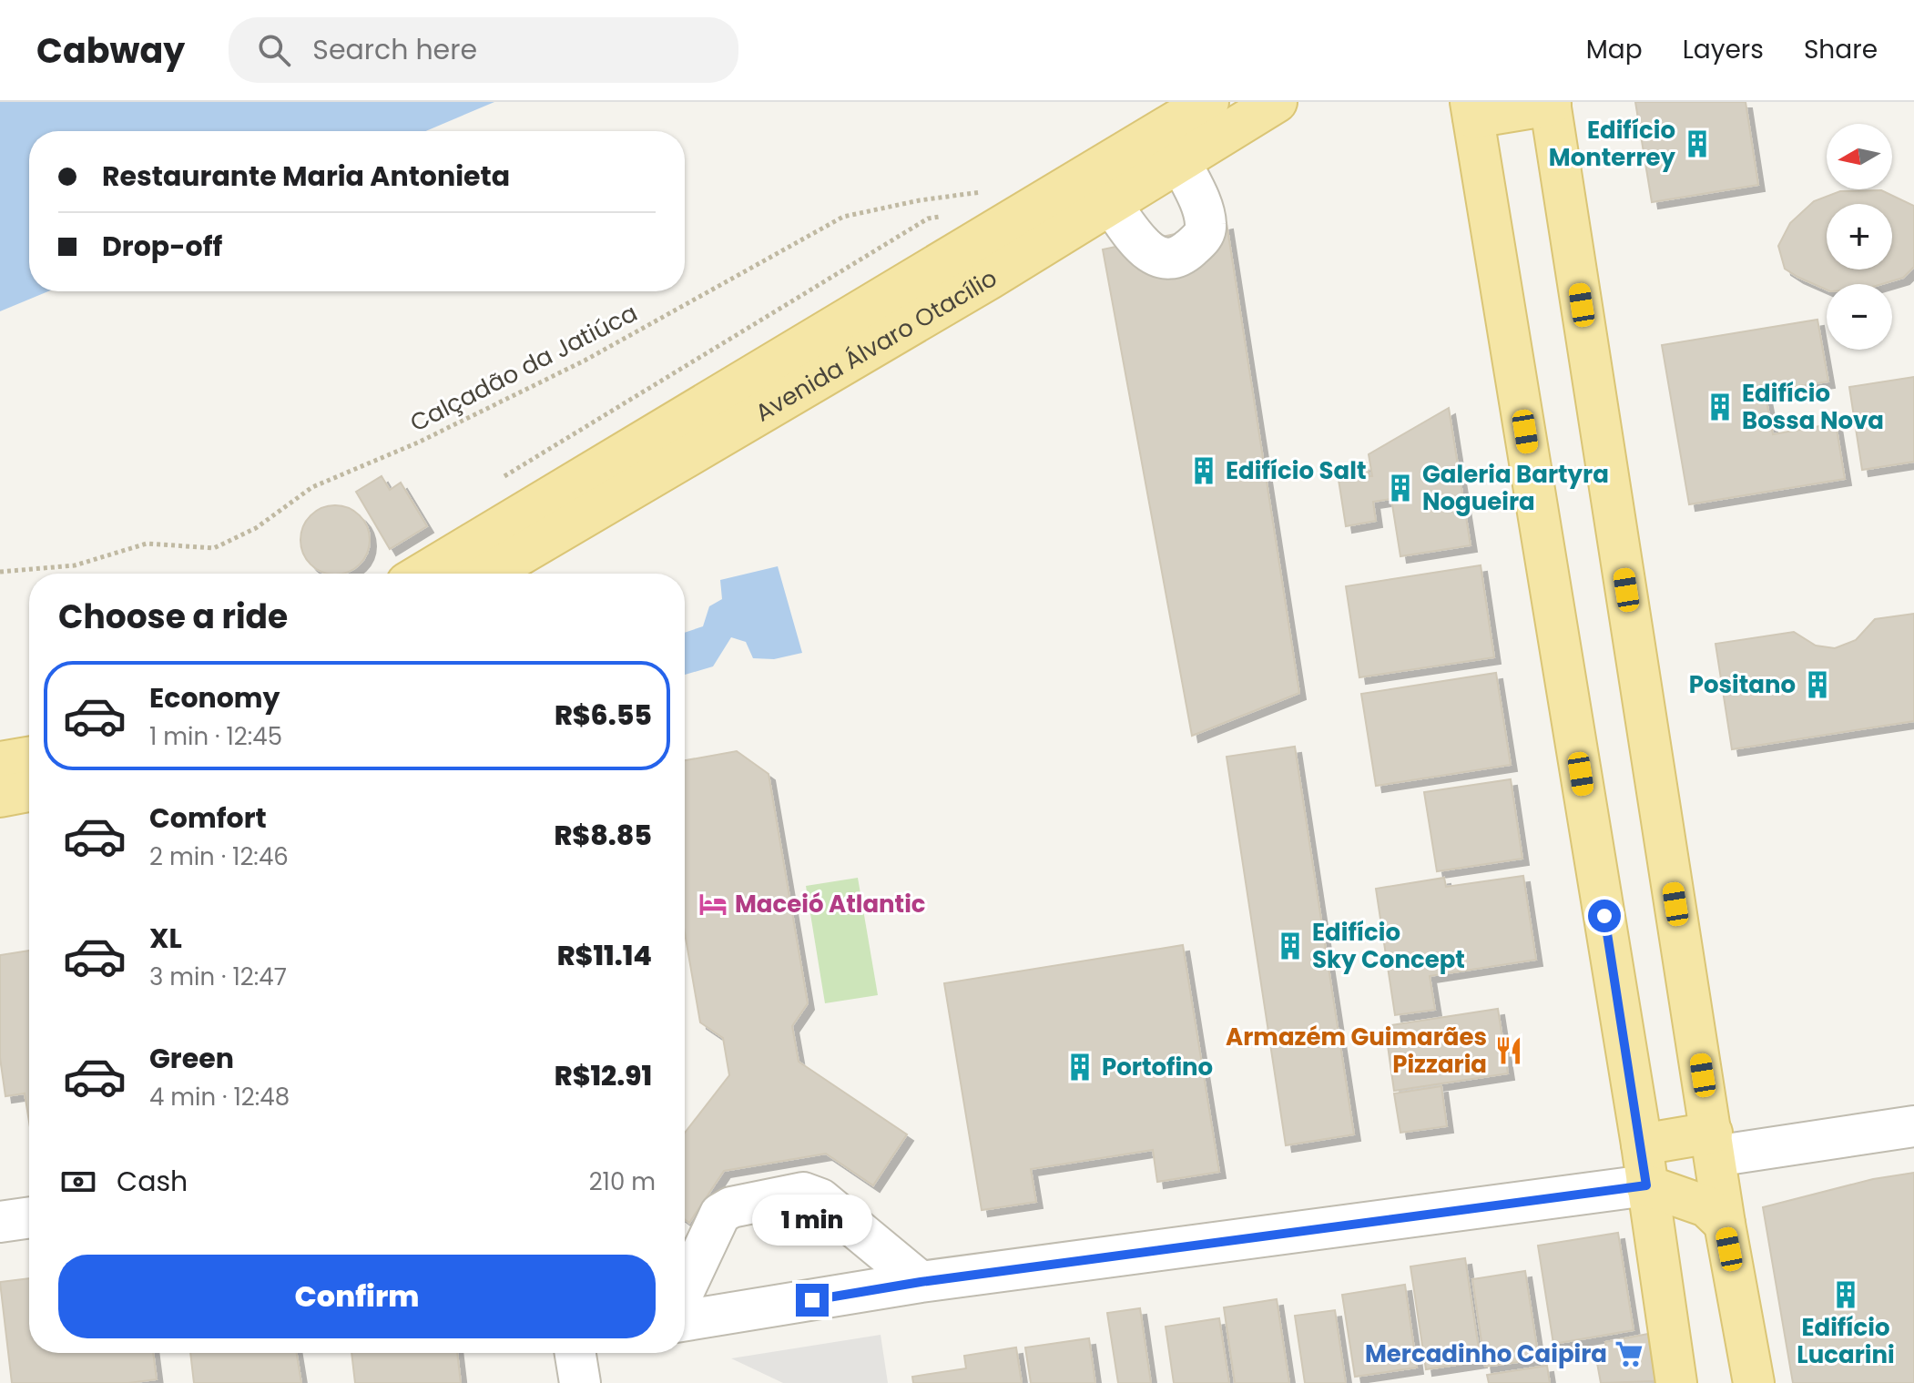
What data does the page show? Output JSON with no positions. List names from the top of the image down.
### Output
{
  "streets": {
    "main road": ["Avenida Álvaro Otacílio"],
    "path": ["Calçadão da Jatiúca"]
  },
  "places": {
    "building": [
      "Edifício Monterrey",
      "Edifício Bossa Nova",
      "Edifício Salt",
      "Galeria Bartyra Nogueira",
      "Positano",
      "Edifício Sky Concept",
      "Portofino",
      "Edifício Lucarini"
    ],
    "hotel": ["Maceió Atlantic"],
    "restaurant": ["Armazém Guimarães Pizzaria"],
    "supermarket": ["Mercadinho Caipira"]
  },
  "north": "left",
  "page": {
    "header": "Cabway",
    "search": "Search here",
    "nav": ["Map", "Layers", "Share"],
    "map_buttons": ["+", "−"],
    "banner": ["Restaurante Maria Antonieta", "Drop-off"],
    "heading": "Choose a ride",
    "list": [
      {
        "name": "Economy",
        "note": "1 min · 12:45",
        "value": "R$6.55"
      },
      {
        "name": "Comfort",
        "note": "2 min · 12:46",
        "value": "R$8.85"
      },
      {
        "name": "XL",
        "note": "3 min · 12:47",
        "value": "R$11.14"
      },
      {
        "name": "Green",
        "note": "4 min · 12:48",
        "value": "R$12.91"
      }
    ],
    "pay": ["Cash", "210 m"],
    "bubble": "1 min",
    "buttons": "Confirm"
  }
}
